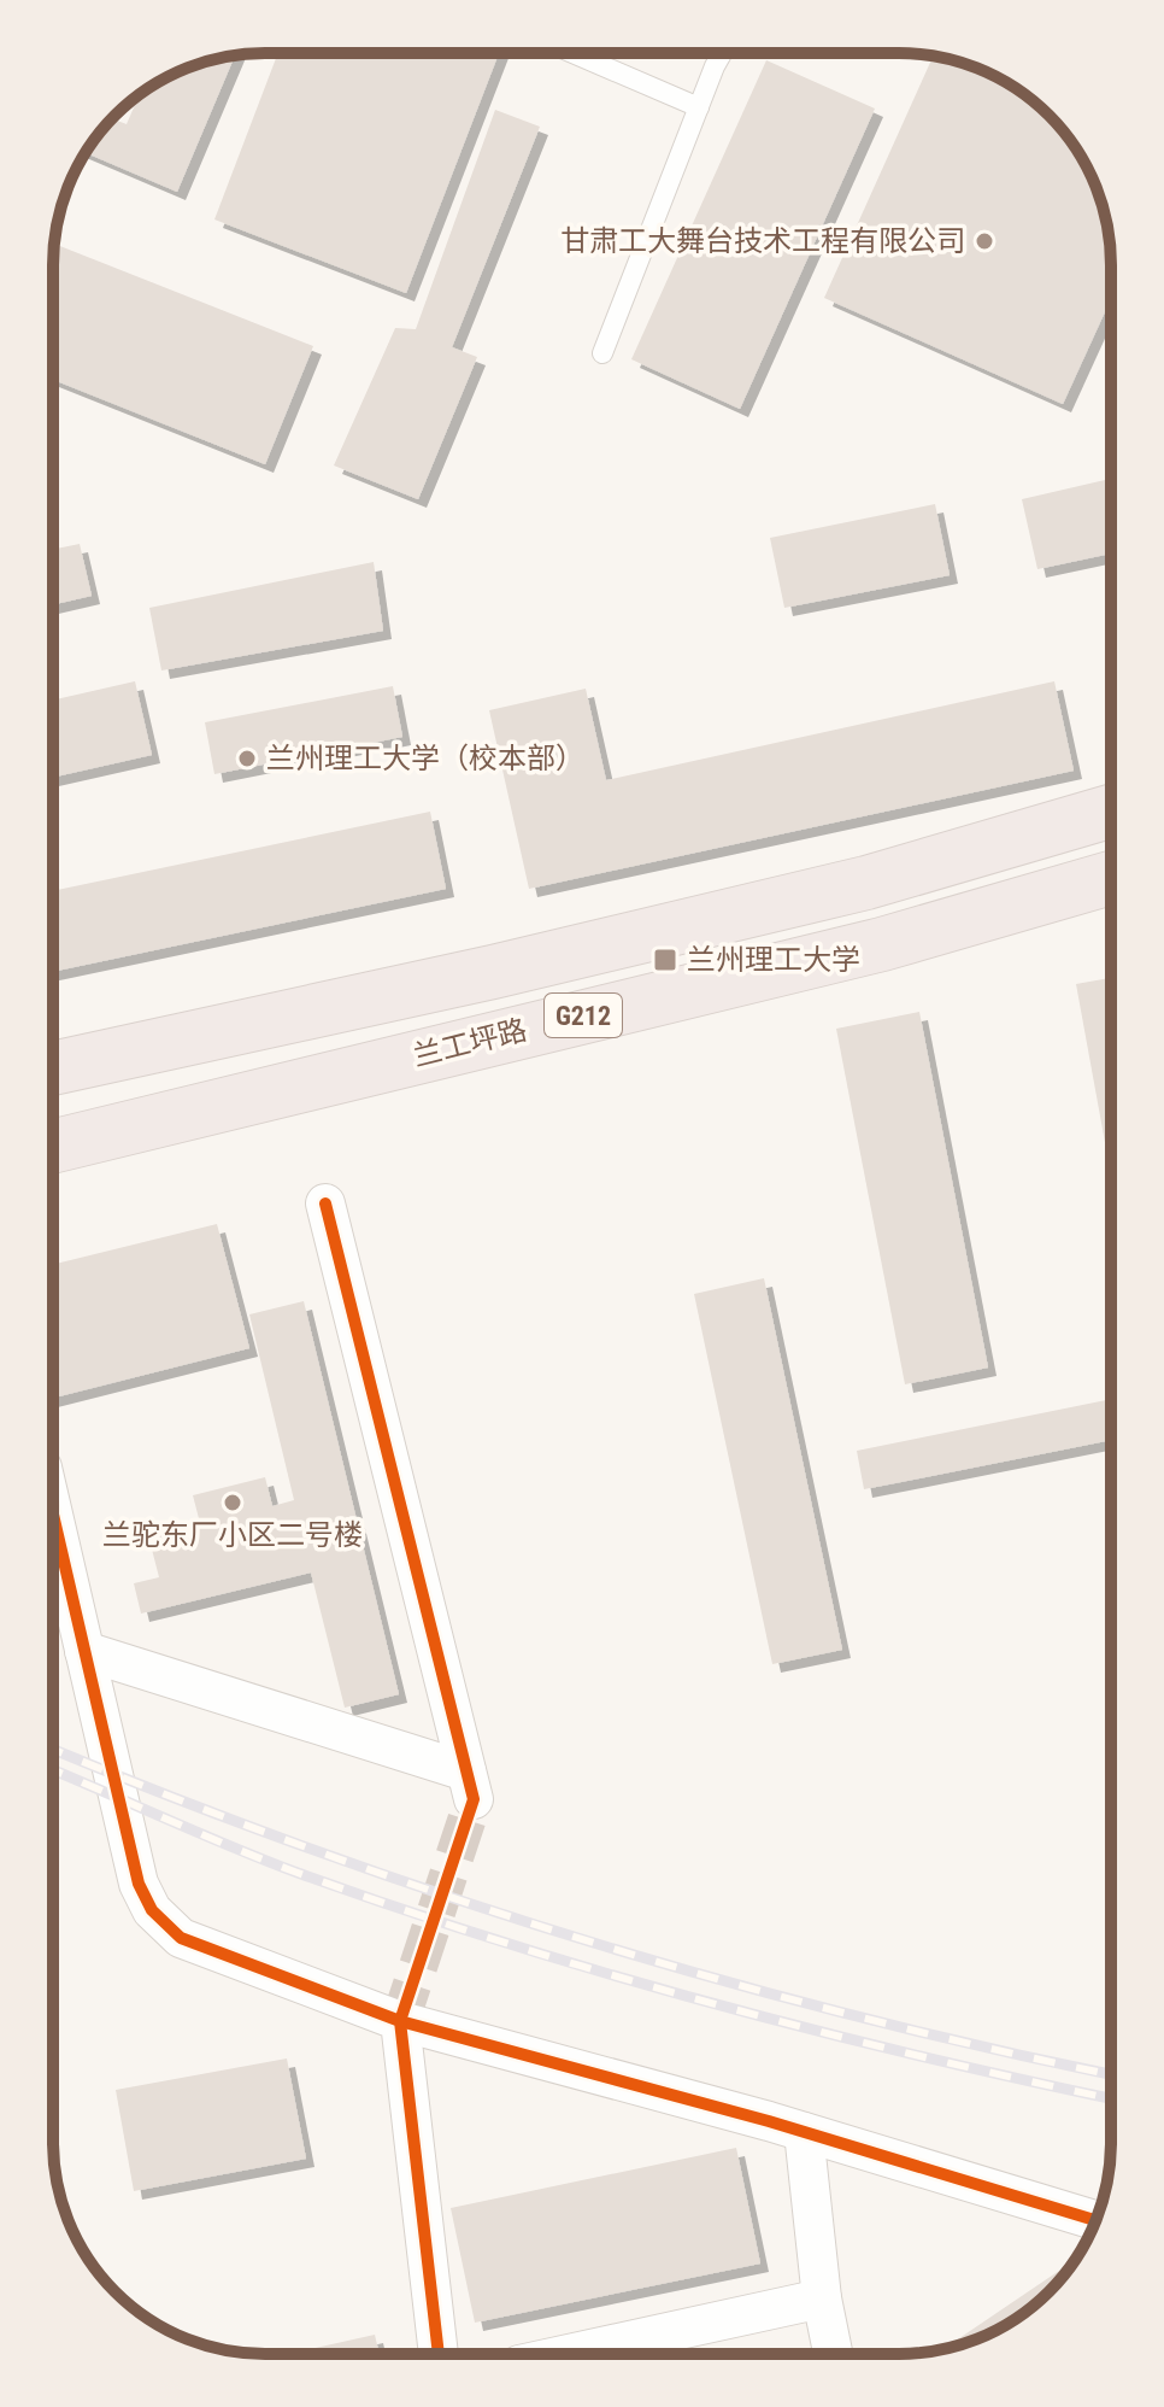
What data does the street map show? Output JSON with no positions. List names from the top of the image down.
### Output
{
  "streets": {
    "highway": ["G212", "兰工坪路"]
  },
  "places": {
    "other": ["甘肃工大舞台技术工程有限公司", "兰州理工大学（校本部）", "兰驼东厂小区二号楼"],
    "transit": ["兰州理工大学"]
  }
}
